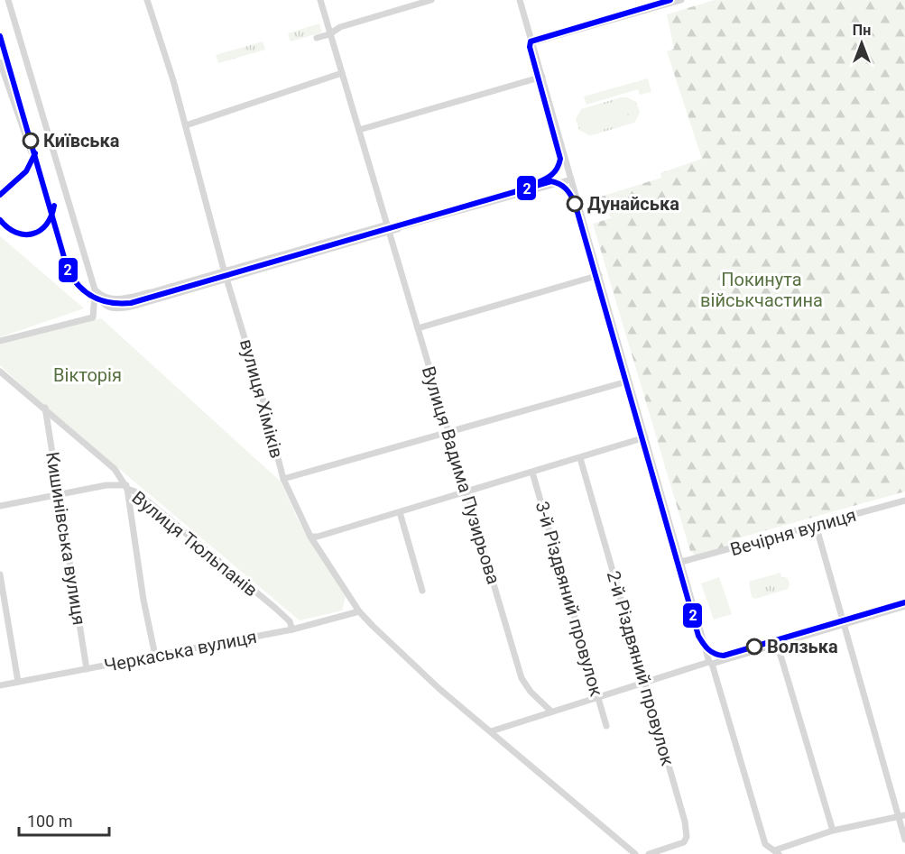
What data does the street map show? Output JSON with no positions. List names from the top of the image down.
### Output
{
  "streets": {
    "street": [
      "вулиця Хіміків",
      "Вулиця Вадима Пузирьова",
      "Вечірня вулиця",
      "Кишинівська вулиця",
      "Вулиця Тюльпанів",
      "3-й Різдвяний провулок",
      "Черкаська вулиця",
      "2-й Різдвяний провулок"
    ]
  },
  "crossings": [
    ["вулиця Хіміків", "Черкаська вулиця"],
    ["Кишинівська вулиця", "Вулиця Тюльпанів"],
    ["Кишинівська вулиця", "Черкаська вулиця"],
    ["Вулиця Тюльпанів", "Черкаська вулиця"]
  ],
  "parks": ["Покинута військчастина", "Вікторія"],
  "places": ["Київська", "Дунайська", "Волзька"],
  "lines": ["transit line 2"],
  "scale_bar": "100 m",
  "north": "top"
}
